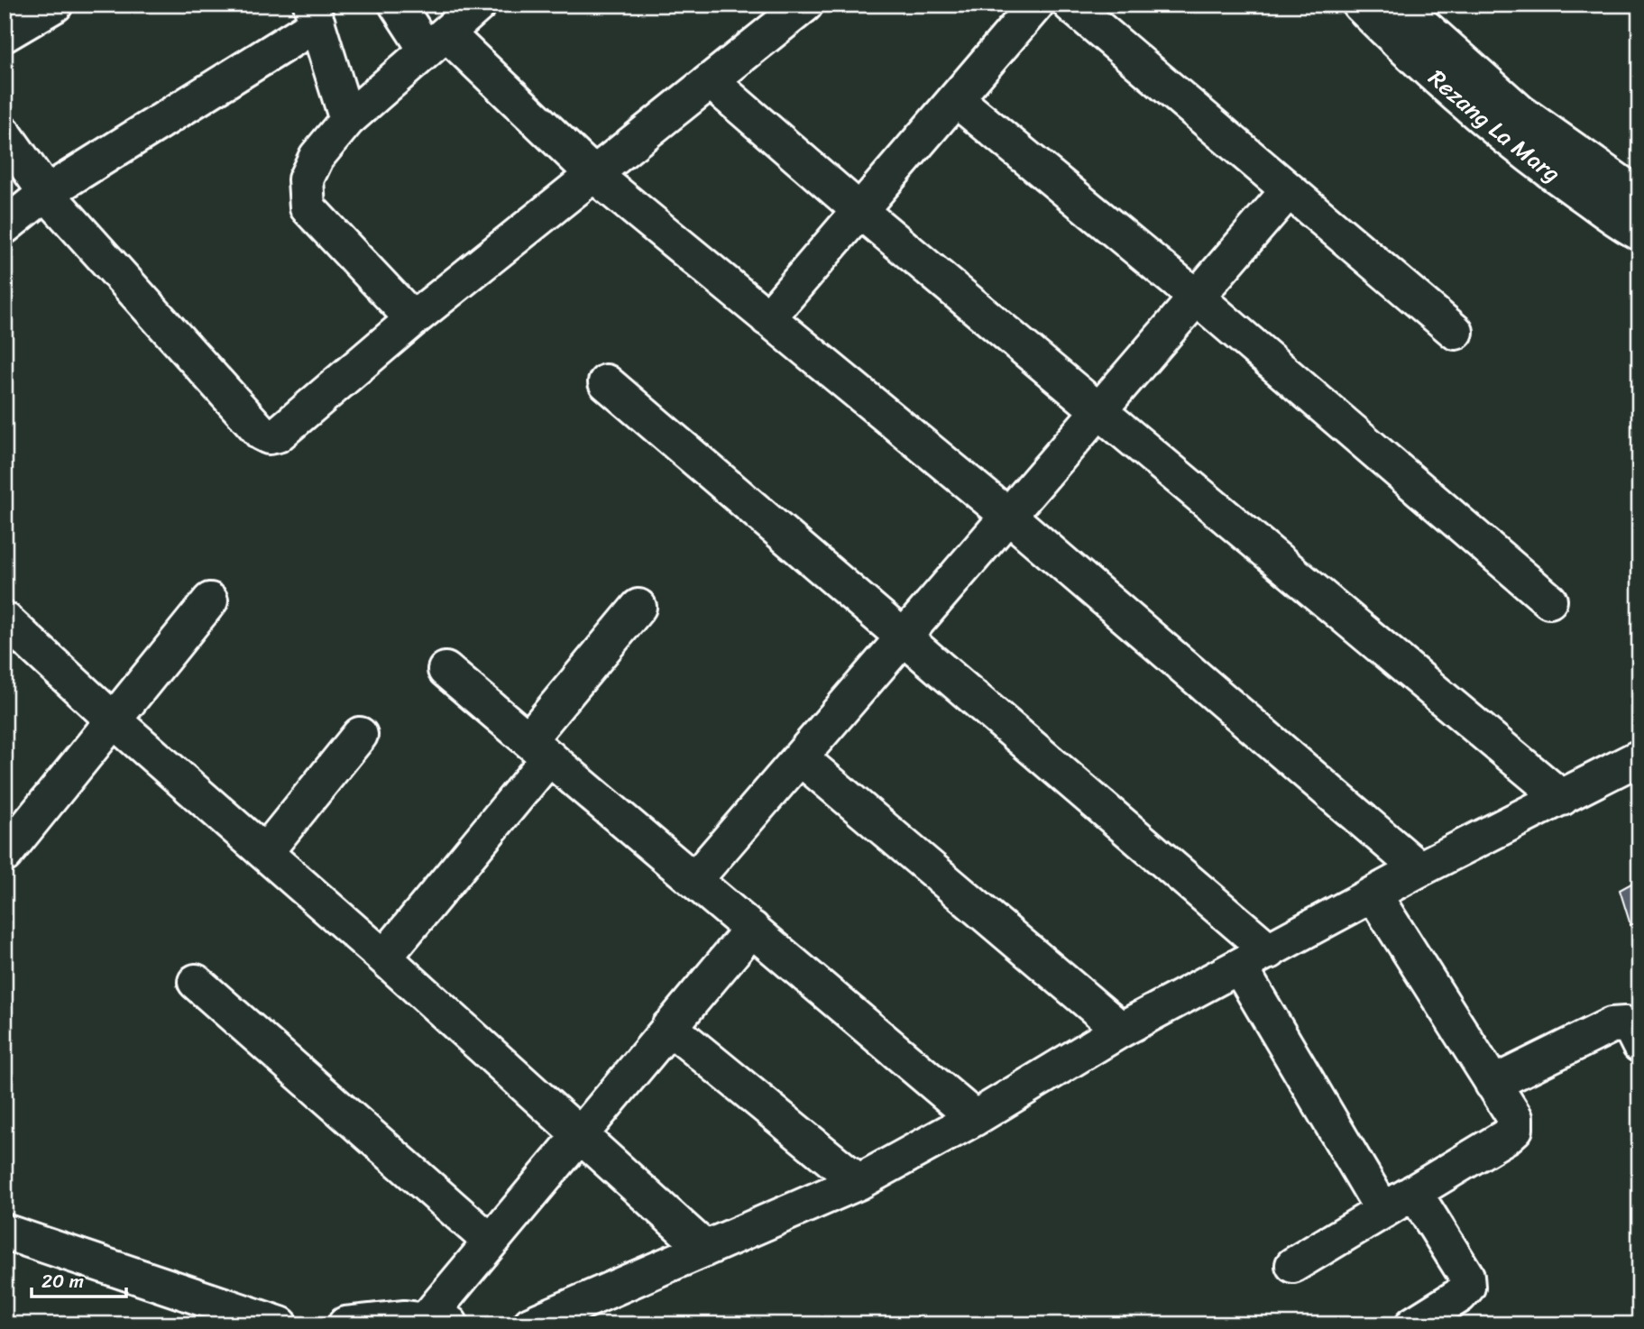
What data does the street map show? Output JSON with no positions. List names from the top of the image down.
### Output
{
  "streets": {
    "street": ["Rezang La Marg"]
  },
  "scale_bar": "20 m"
}
